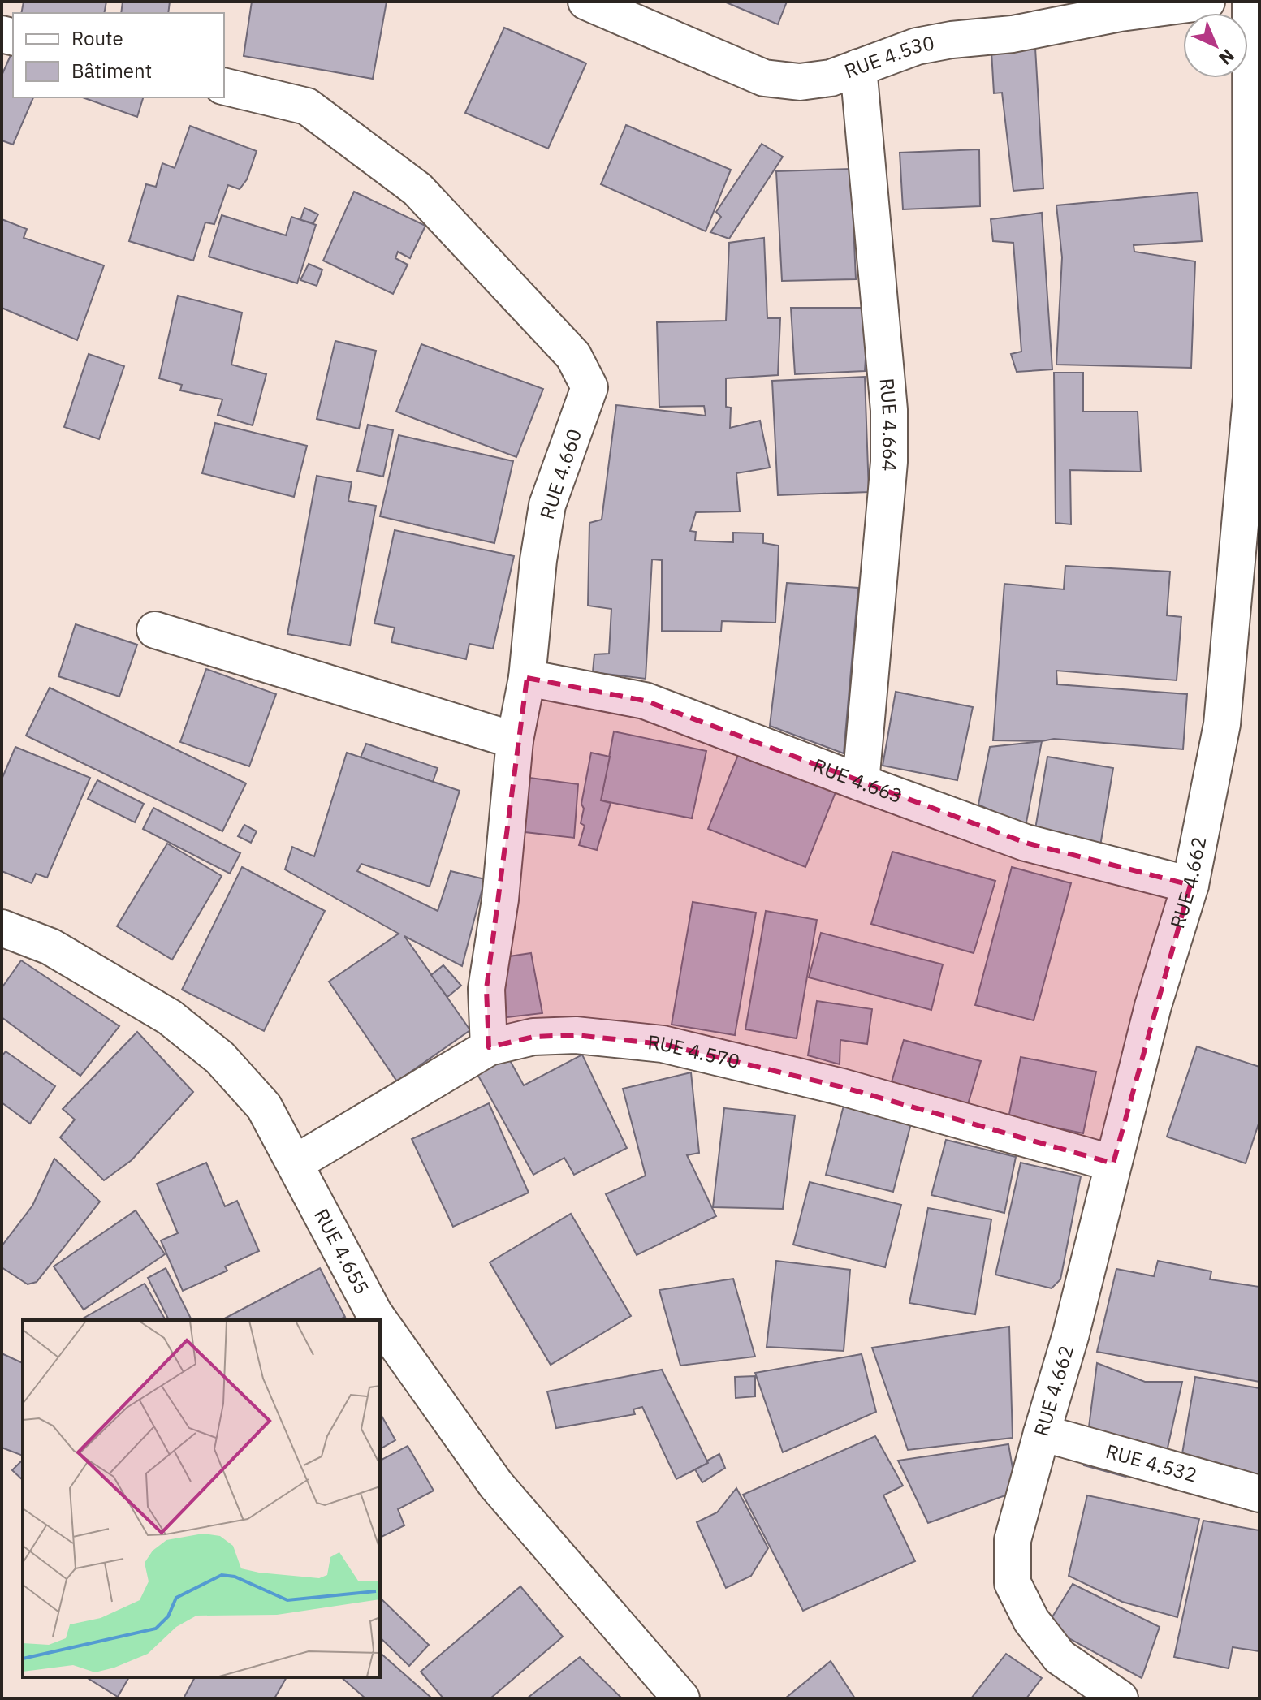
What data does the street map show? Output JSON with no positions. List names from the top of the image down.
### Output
{
  "streets": {
    "street": [
      "RUE 4.530",
      "RUE 4.664",
      "RUE 4.660",
      "RUE 4.663",
      "RUE 4.662",
      "RUE 4.570",
      "RUE 4.655",
      "RUE 4.532"
    ]
  },
  "crossings": [
    ["RUE 4.530", "RUE 4.664"],
    ["RUE 4.664", "RUE 4.663"],
    ["RUE 4.660", "RUE 4.663"],
    ["RUE 4.660", "RUE 4.570"],
    ["RUE 4.663", "RUE 4.662"],
    ["RUE 4.662", "RUE 4.570"],
    ["RUE 4.662", "RUE 4.532"],
    ["RUE 4.570", "RUE 4.655"]
  ],
  "legend": ["Route", "Bâtiment"],
  "north": "bottom right"
}
